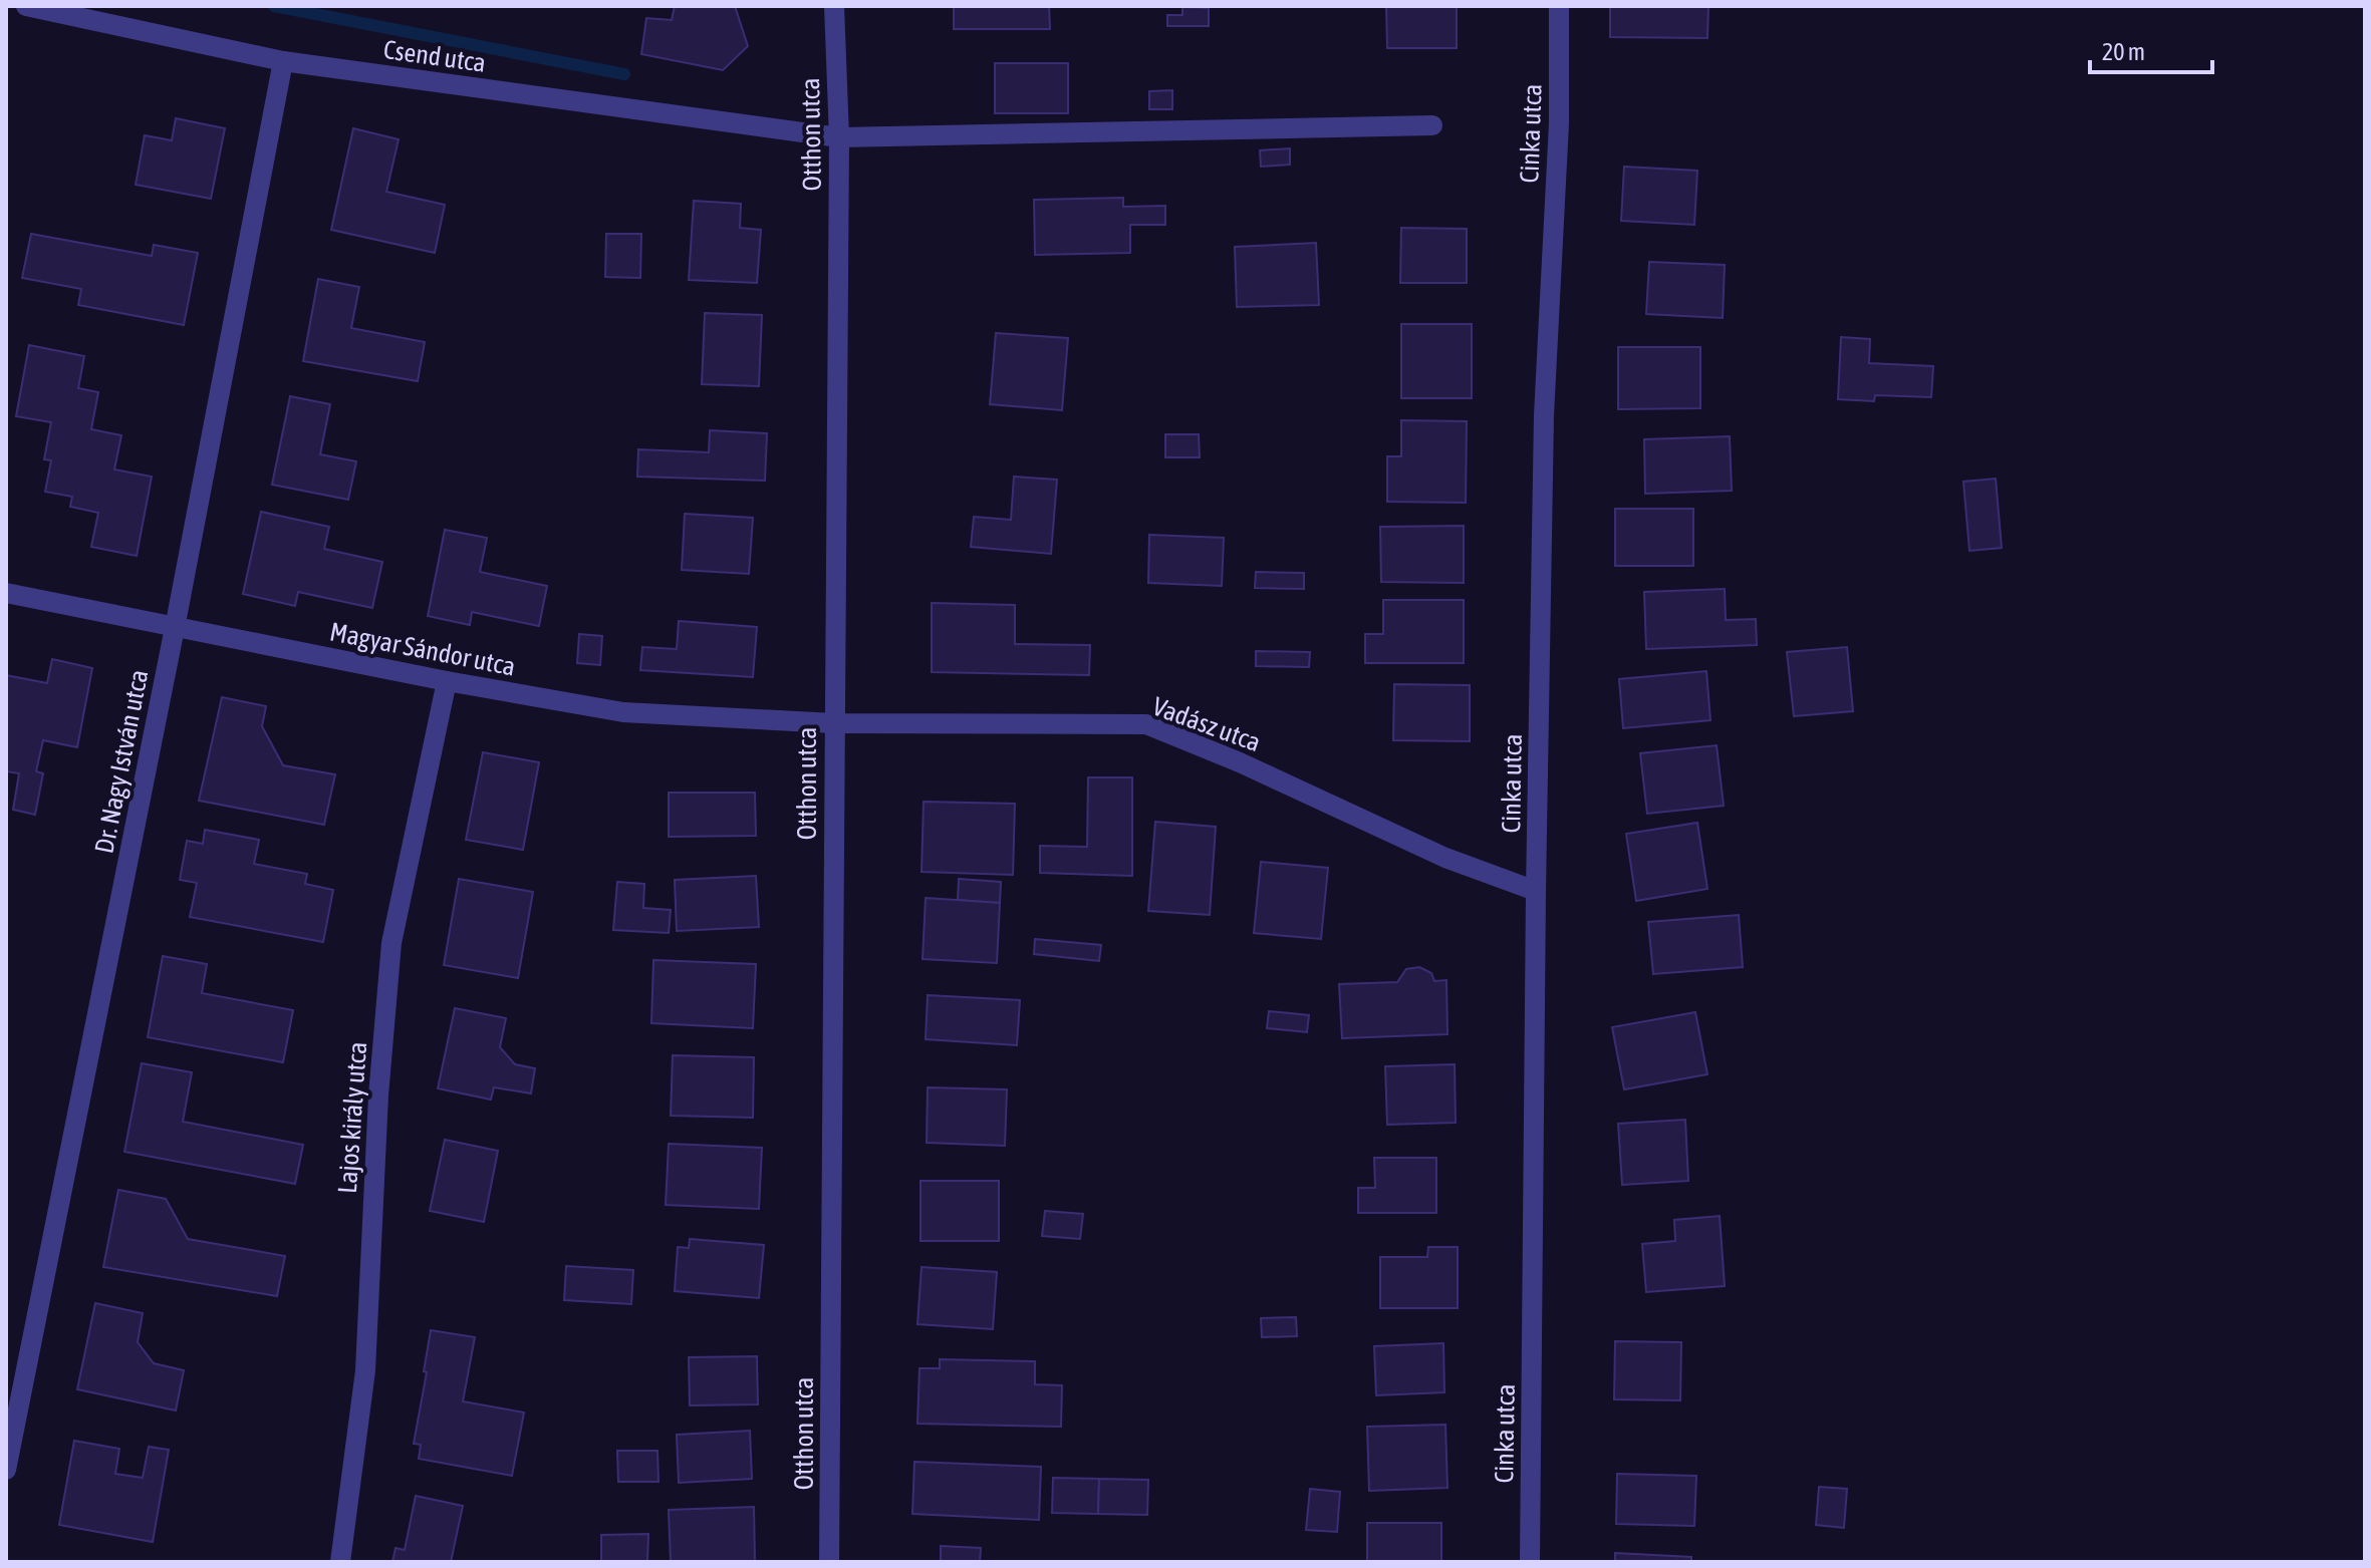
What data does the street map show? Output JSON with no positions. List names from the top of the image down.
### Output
{
  "streets": {
    "street": [
      "Csend utca",
      "Cinka utca",
      "Otthon utca",
      "Magyar Sándor utca",
      "Vadász utca",
      "Dr. Nagy István utca",
      "Lajos király utca"
    ]
  },
  "crossings": [
    ["Csend utca", "Otthon utca"],
    ["Csend utca", "Dr. Nagy István utca"],
    ["Cinka utca", "Vadász utca"],
    ["Otthon utca", "Magyar Sándor utca"],
    ["Otthon utca", "Vadász utca"],
    ["Magyar Sándor utca", "Vadász utca"],
    ["Magyar Sándor utca", "Dr. Nagy István utca"],
    ["Magyar Sándor utca", "Lajos király utca"]
  ],
  "scale_bar": "20 m"
}
